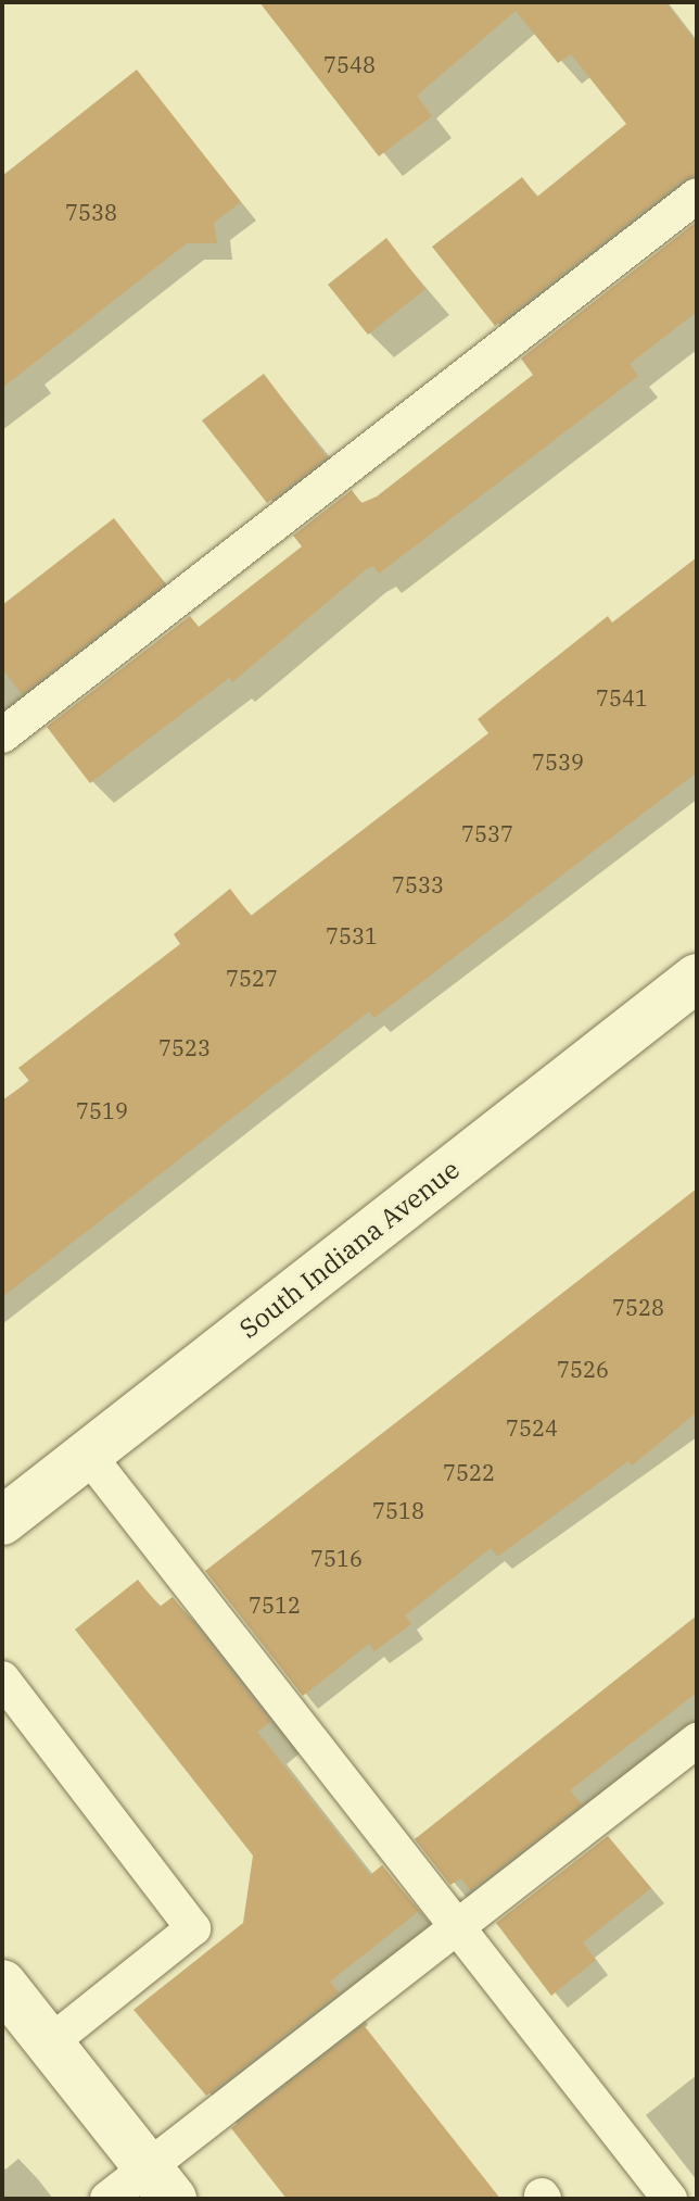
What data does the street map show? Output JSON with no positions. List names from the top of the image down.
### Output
{
  "streets": {
    "street": ["South Indiana Avenue"]
  },
  "house_numbers": [
    "7548",
    "7538",
    "7541",
    "7539",
    "7537",
    "7533",
    "7531",
    "7527",
    "7523",
    "7519",
    "7528",
    "7526",
    "7524",
    "7522",
    "7518",
    "7516",
    "7512"
  ]
}
